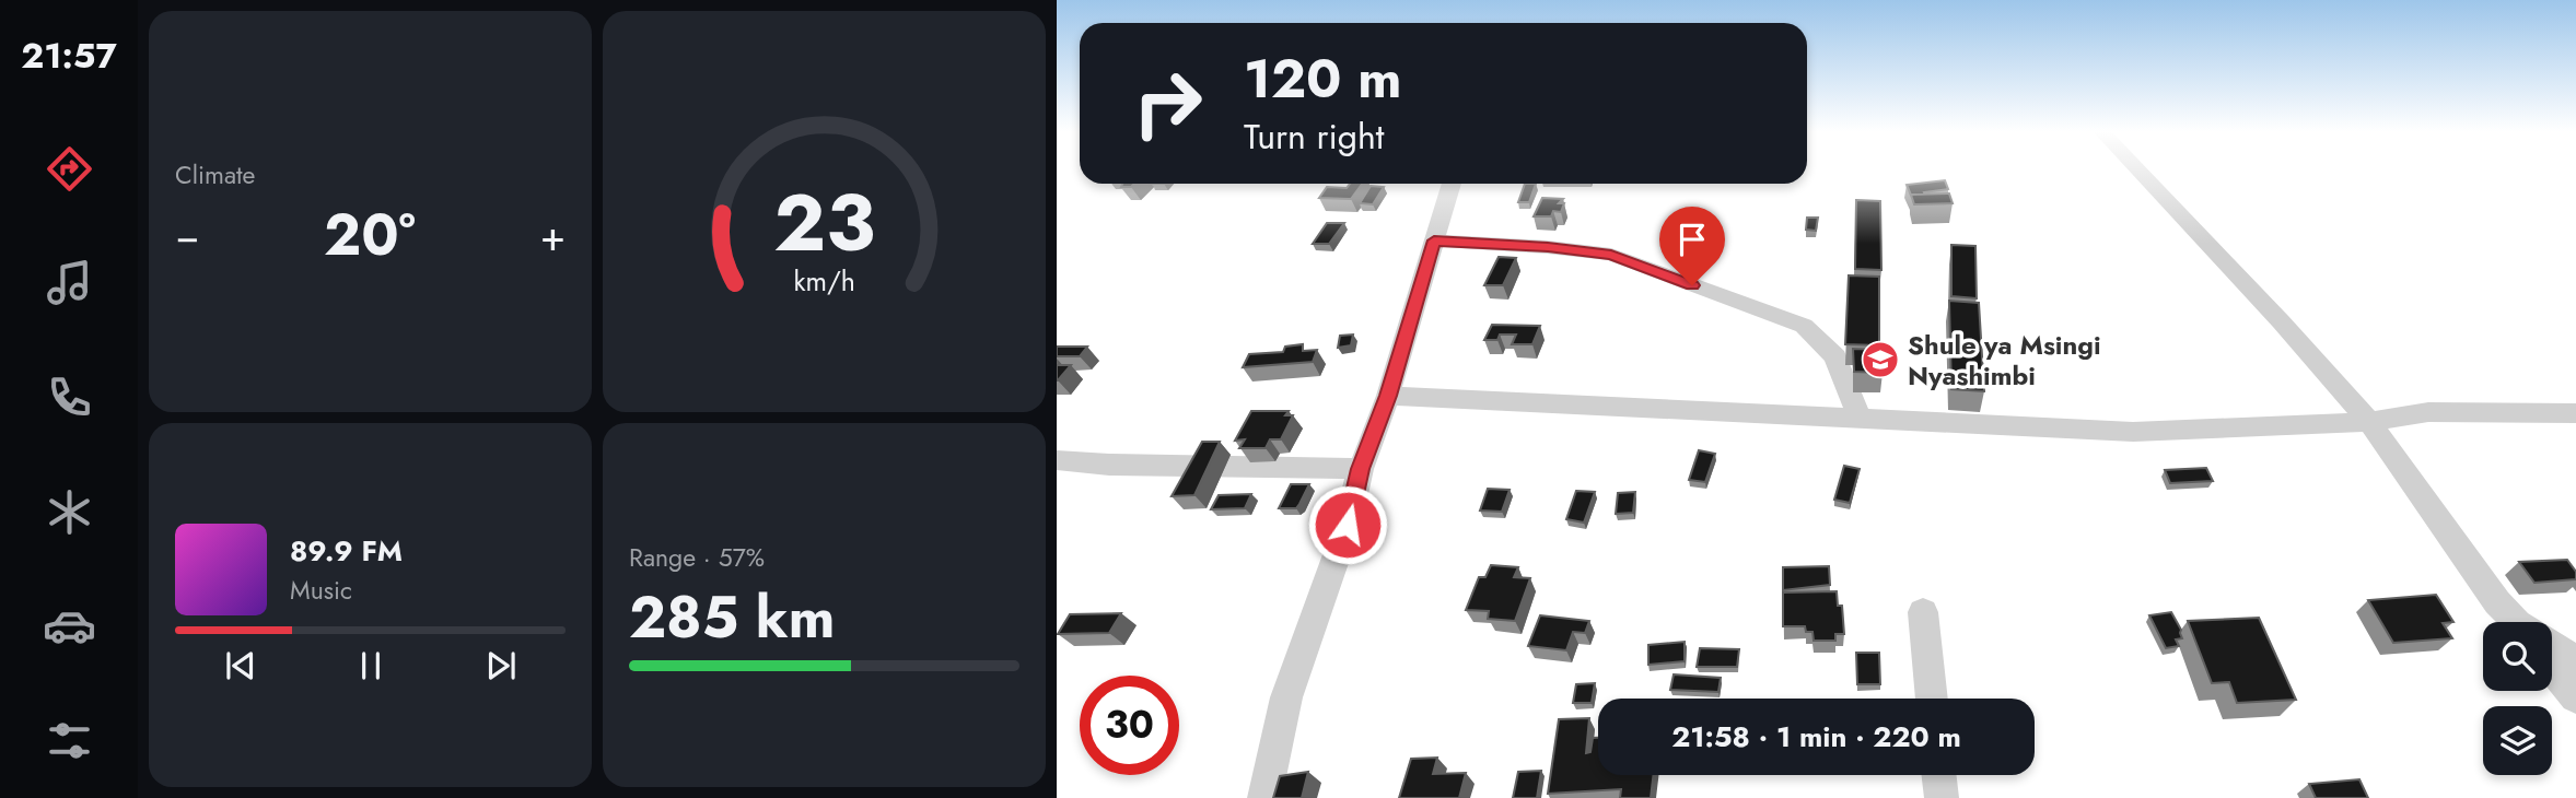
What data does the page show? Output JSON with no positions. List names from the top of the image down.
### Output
{
  "places": {
    "school or university": ["Shule ya Msingi Nyashimbi"]
  },
  "page": {
    "tabs": "21:57",
    "tile": [
      "Climate",
      ["Range · 57%", "285 km"]
    ],
    "turn": ["120 m", "Turn right"],
    "heat": ["−", "20°", "+"],
    "song": ["89.9 FM", "Music"],
    "limit": "30",
    "trip": "21:58 · 1 min · 220 m",
    "gauge": ["23", "km/h"]
  }
}
